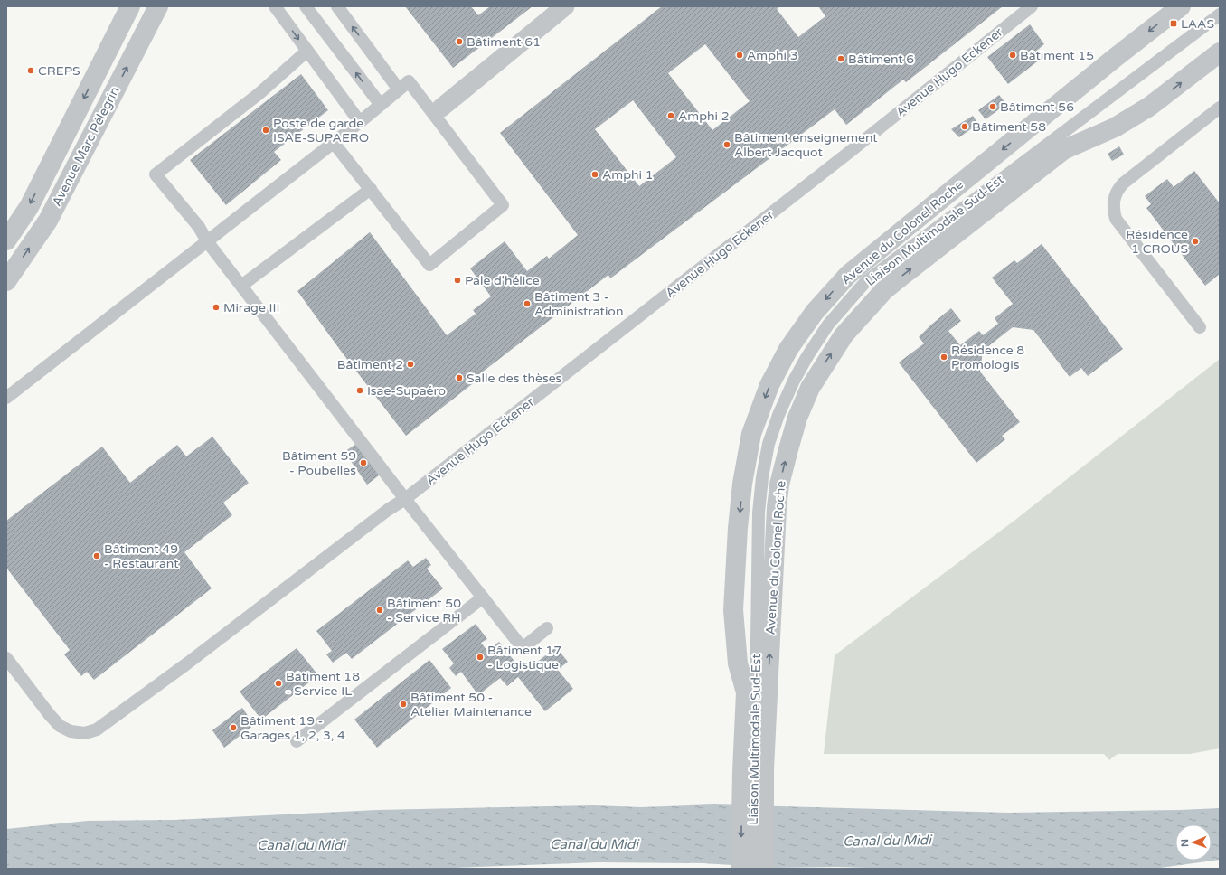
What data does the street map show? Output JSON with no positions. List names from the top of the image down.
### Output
{
  "streets": {
    "street": ["Avenue Marc Pélegrin", "Avenue du Colonel Roche"],
    "lane": ["Avenue Hugo Eckener", "Liaison Multimodale Sud-Est"]
  },
  "crossings": [
    ["Liaison Multimodale Sud-Est", "Avenue du Colonel Roche"]
  ],
  "water": ["Canal du Midi"],
  "places": {
    "transit": ["LAAS"],
    "other": [
      "Bâtiment 61",
      "Amphi 3",
      "Bâtiment 15",
      "Bâtiment 6",
      "CREPS",
      "Bâtiment 56",
      "Amphi 2",
      "Bâtiment 58",
      "Poste de garde ISAE-SUPAERO",
      "Bâtiment enseignement Albert Jacquot",
      "Amphi 1",
      "Résidence 1 CROUS",
      "Pale d'hélice",
      "Bâtiment 3 - Administration",
      "Mirage III",
      "Résidence 8 Promologis",
      "Bâtiment 2",
      "Salle des thèses",
      "Isae-Supaéro",
      "Bâtiment 59 - Poubelles",
      "Bâtiment 49 - Restaurant",
      "Bâtiment 50 - Service RH",
      "Bâtiment 17 - Logistique",
      "Bâtiment 18 - Service IL",
      "Bâtiment 50 - Atelier Maintenance",
      "Bâtiment 19 - Garages 1, 2, 3, 4"
    ]
  },
  "north": "left"
}
